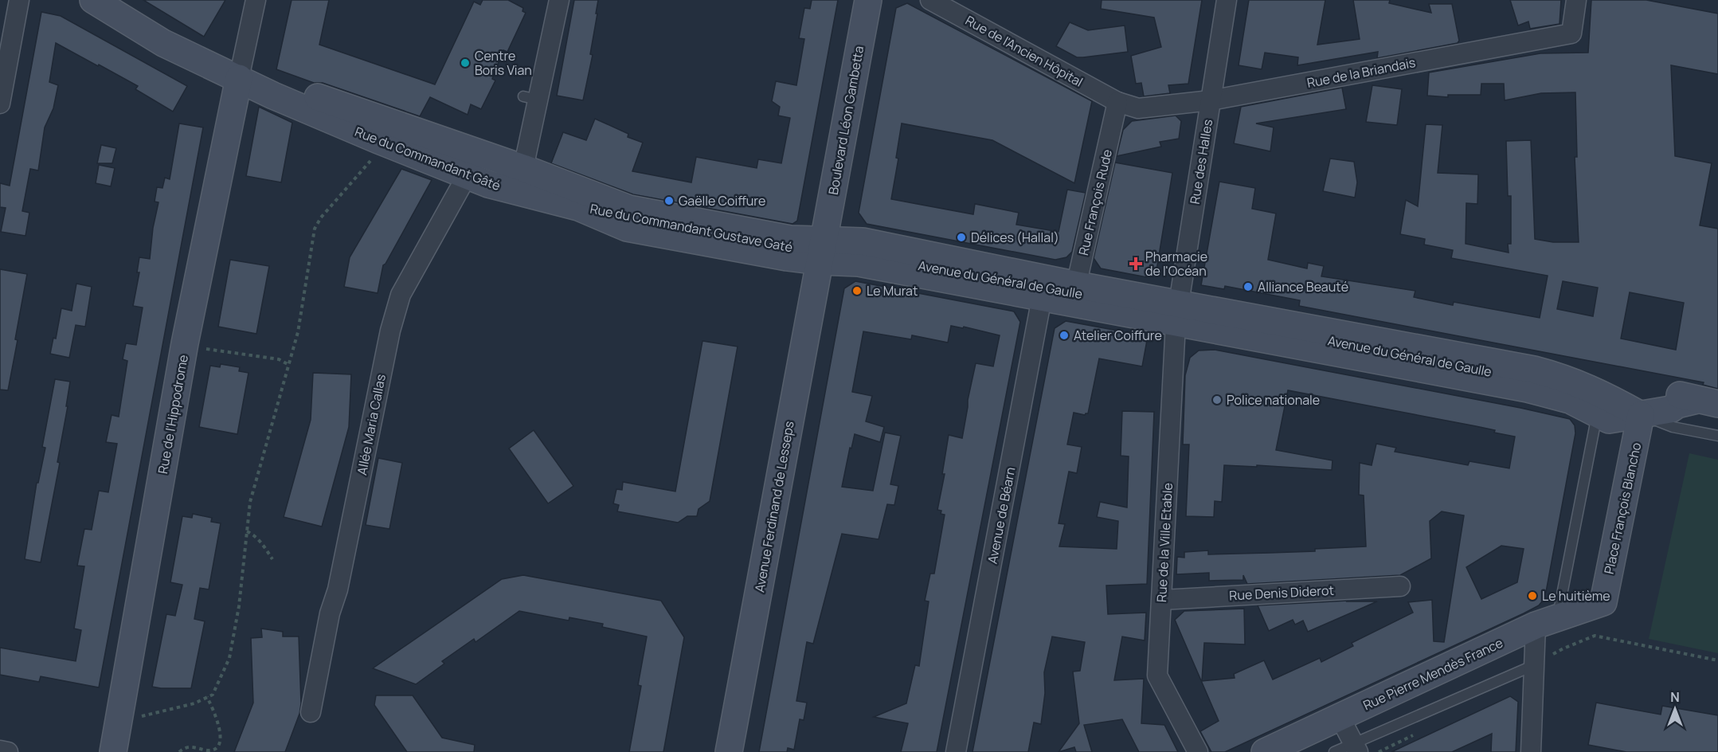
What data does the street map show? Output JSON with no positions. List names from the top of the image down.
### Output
{
  "streets": {
    "street": [
      "Rue de l'Ancien Hôpital",
      "Rue de la Briandais",
      "Boulevard Léon Gambetta",
      "Rue du Commandant Gâté",
      "Rue des Halles",
      "Rue François Rude",
      "Avenue du Général de Gaulle",
      "Rue de l'Hippodrome",
      "Allée Maria Callas",
      "Avenue Ferdinand de Lesseps",
      "Place François Blancho",
      "Avenue de Béarn",
      "Rue de la Ville Etable",
      "Rue Denis Diderot",
      "Rue Pierre Mendès France"
    ]
  },
  "crossings": [
    ["Rue de l'Ancien Hôpital", "Rue de la Briandais"],
    ["Rue de l'Ancien Hôpital", "Rue François Rude"],
    ["Rue de la Briandais", "Rue des Halles"],
    ["Rue de la Briandais", "Rue François Rude"],
    ["Boulevard Léon Gambetta", "Rue du Commandant Gâté"],
    ["Boulevard Léon Gambetta", "Avenue du Général de Gaulle"],
    ["Boulevard Léon Gambetta", "Avenue Ferdinand de Lesseps"],
    ["Rue du Commandant Gâté", "Avenue du Général de Gaulle"],
    ["Rue du Commandant Gâté", "Rue de l'Hippodrome"],
    ["Rue du Commandant Gâté", "Allée Maria Callas"],
    ["Rue du Commandant Gâté", "Avenue Ferdinand de Lesseps"],
    ["Rue des Halles", "Avenue du Général de Gaulle"],
    ["Rue des Halles", "Rue de la Ville Etable"],
    ["Rue François Rude", "Avenue du Général de Gaulle"],
    ["Avenue du Général de Gaulle", "Avenue Ferdinand de Lesseps"],
    ["Avenue du Général de Gaulle", "Place François Blancho"],
    ["Avenue du Général de Gaulle", "Avenue de Béarn"],
    ["Avenue du Général de Gaulle", "Rue de la Ville Etable"],
    ["Place François Blancho", "Rue Pierre Mendès France"],
    ["Rue de la Ville Etable", "Rue Denis Diderot"]
  ],
  "places": {
    "other": [
      "Centre Boris Vian",
      "Gaëlle Coiffure",
      "Délices (Hallal)",
      "Alliance Beauté",
      "Le Murat",
      "Atelier Coiffure",
      "Police nationale",
      "Le huitième"
    ],
    "health": ["Pharmacie de l'Océan"]
  },
  "north": "top"
}
